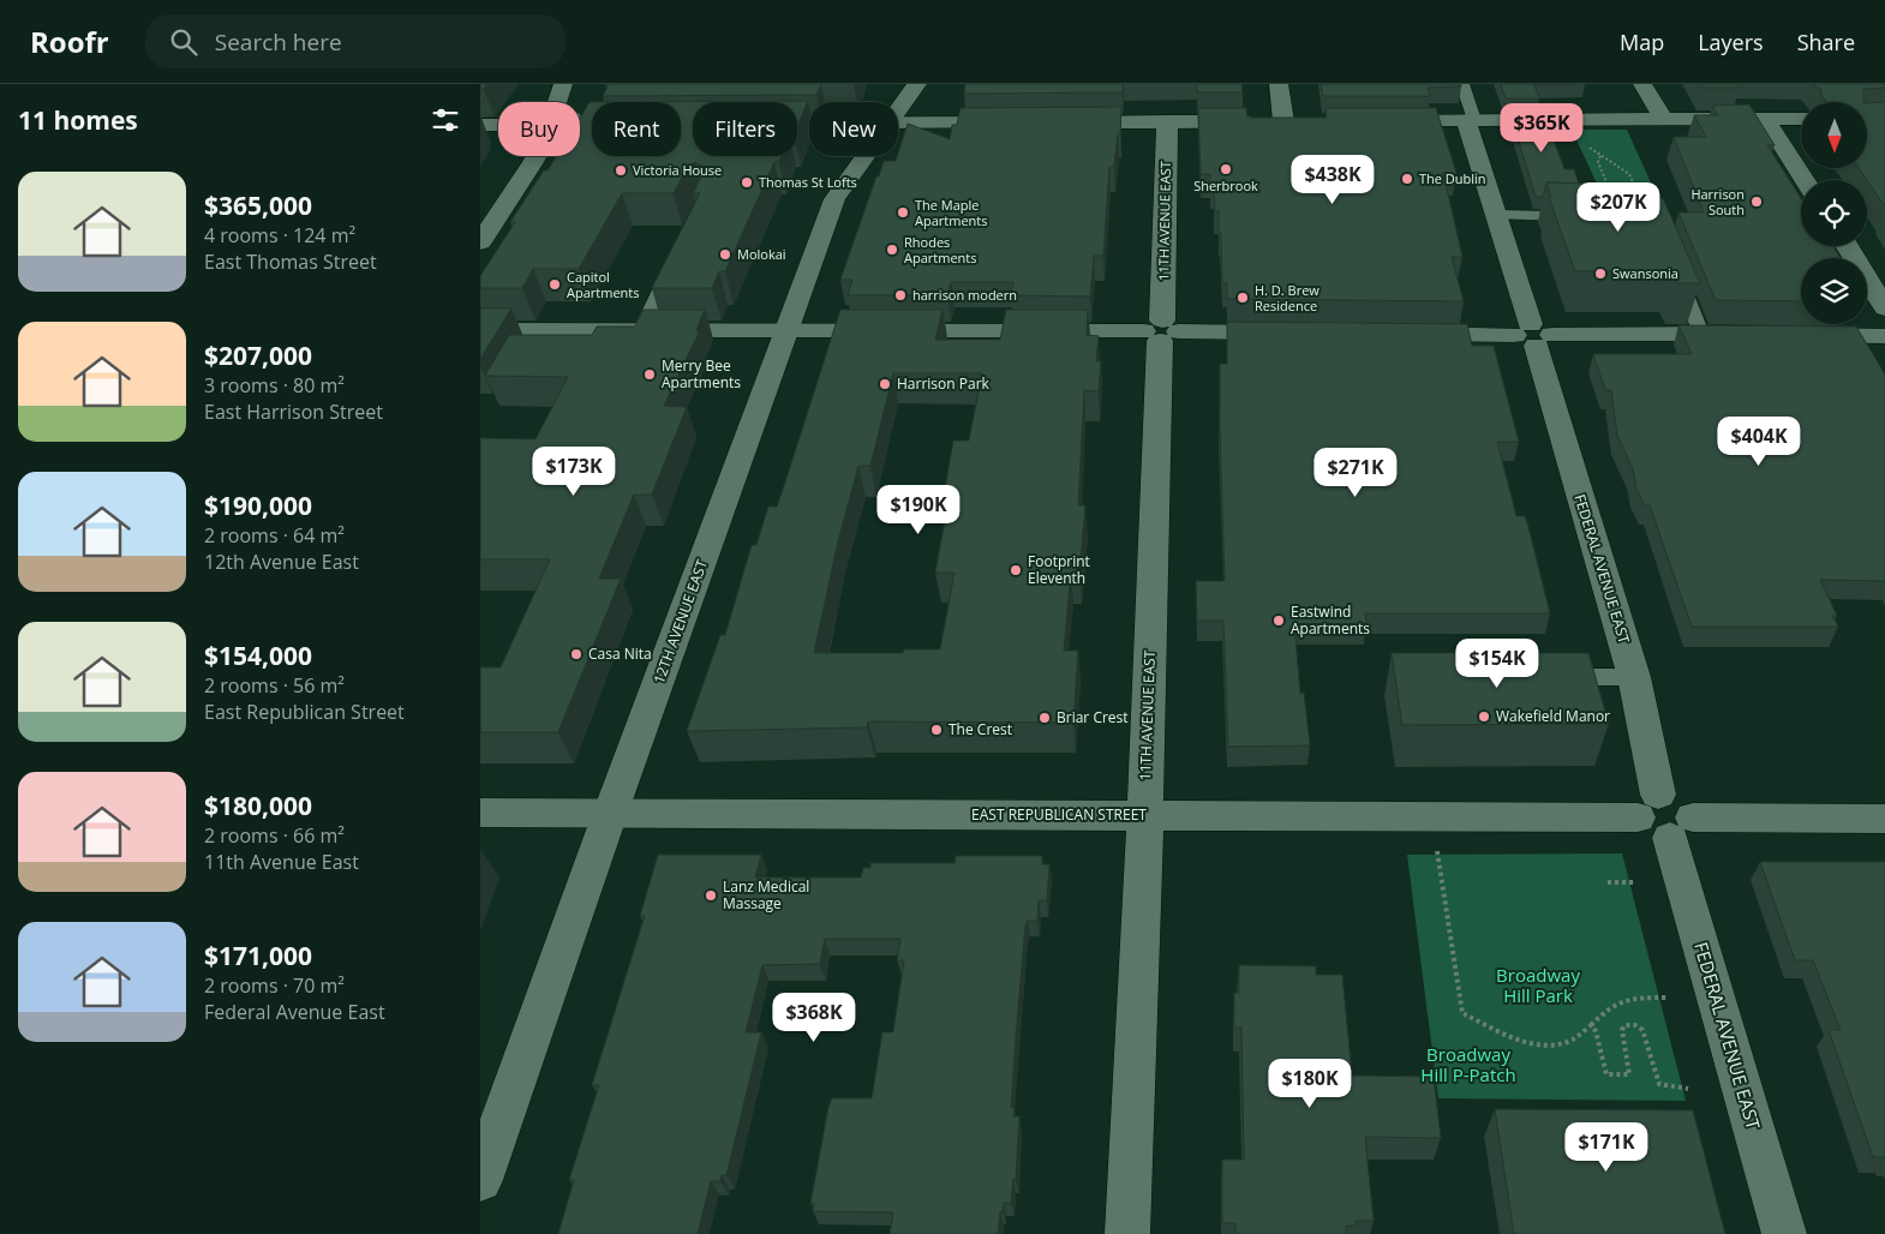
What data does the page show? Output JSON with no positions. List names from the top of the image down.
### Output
{
  "streets": {
    "street": [
      "11TH AVENUE EAST",
      "FEDERAL AVENUE EAST",
      "12TH AVENUE EAST",
      "EAST REPUBLICAN STREET"
    ]
  },
  "crossings": [
    ["11TH AVENUE EAST", "EAST REPUBLICAN STREET"],
    ["FEDERAL AVENUE EAST", "EAST REPUBLICAN STREET"],
    ["12TH AVENUE EAST", "EAST REPUBLICAN STREET"]
  ],
  "parks": ["Broadway Hill Park", "Broadway Hill P-Patch"],
  "places": [
    "Sherbrook",
    "Victoria House",
    "The Dublin",
    "Thomas St Lofts",
    "Harrison South",
    "The Maple Apartments",
    "Rhodes Apartments",
    "Molokai",
    "Swansonia",
    "Capitol Apartments",
    "harrison modern",
    "H. D. Brew Residence",
    "Merry Bee Apartments",
    "Harrison Park",
    "Footprint Eleventh",
    "Eastwind Apartments",
    "Casa Nita",
    "Wakefield Manor",
    "Briar Crest",
    "The Crest",
    "Lanz Medical Massage"
  ],
  "north": "bottom",
  "page": {
    "header": "Roofr",
    "search": "Search here",
    "nav": ["Map", "Layers", "Share"],
    "heading": "11 homes",
    "chip": [
      "Buy",
      "Rent",
      "Filters",
      "New"
    ],
    "price": [
      "$365K",
      "$438K",
      "$207K",
      "$404K",
      "$173K",
      "$271K",
      "$190K",
      "$154K",
      "$368K",
      "$180K",
      "$171K"
    ],
    "list": [
      {
        "name": "$365,000",
        "note": "4 rooms · 124 m² · East Thomas Street"
      },
      {
        "name": "$207,000",
        "note": "3 rooms · 80 m² · East Harrison Street"
      },
      {
        "name": "$190,000",
        "note": "2 rooms · 64 m² · 12th Avenue East"
      },
      {
        "name": "$154,000",
        "note": "2 rooms · 56 m² · East Republican Street"
      },
      {
        "name": "$180,000",
        "note": "2 rooms · 66 m² · 11th Avenue East"
      },
      {
        "name": "$171,000",
        "note": "2 rooms · 70 m² · Federal Avenue East"
      }
    ]
  }
}
